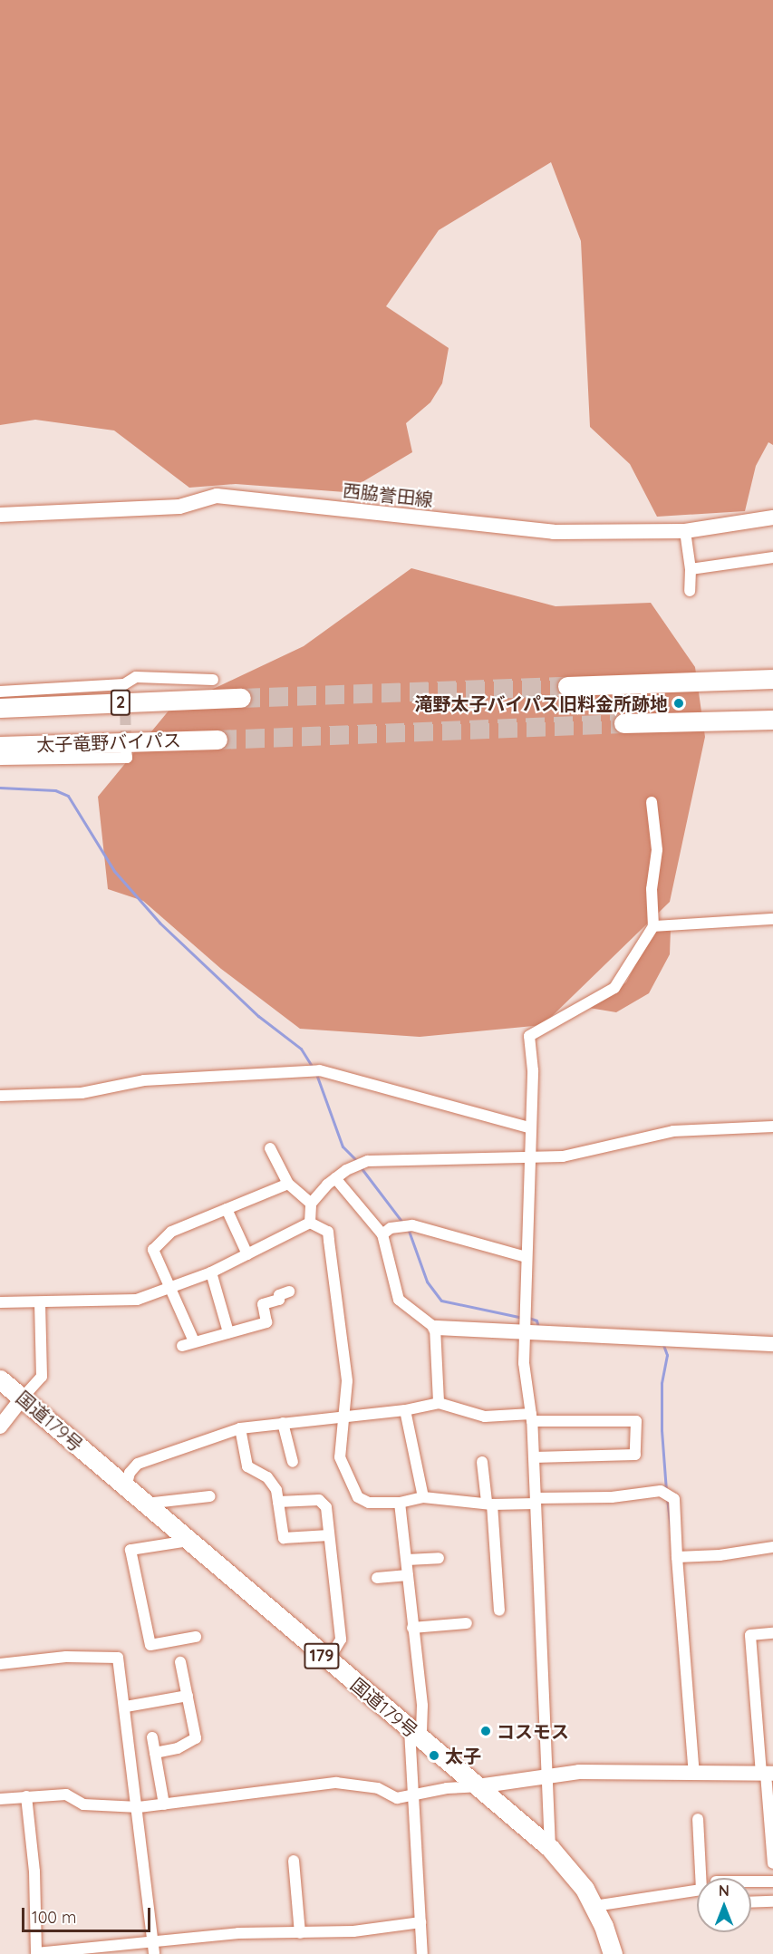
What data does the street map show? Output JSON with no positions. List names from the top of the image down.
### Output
{
  "streets": {
    "highway": [
      "2",
      "太子竜野バイパス",
      "国道179号",
      "179"
    ],
    "main road": ["西脇誉田線"]
  },
  "places": ["滝野太子バイパス旧料金所跡地", "コスモス", "太子"],
  "scale_bar": "100 m",
  "north": "top"
}
